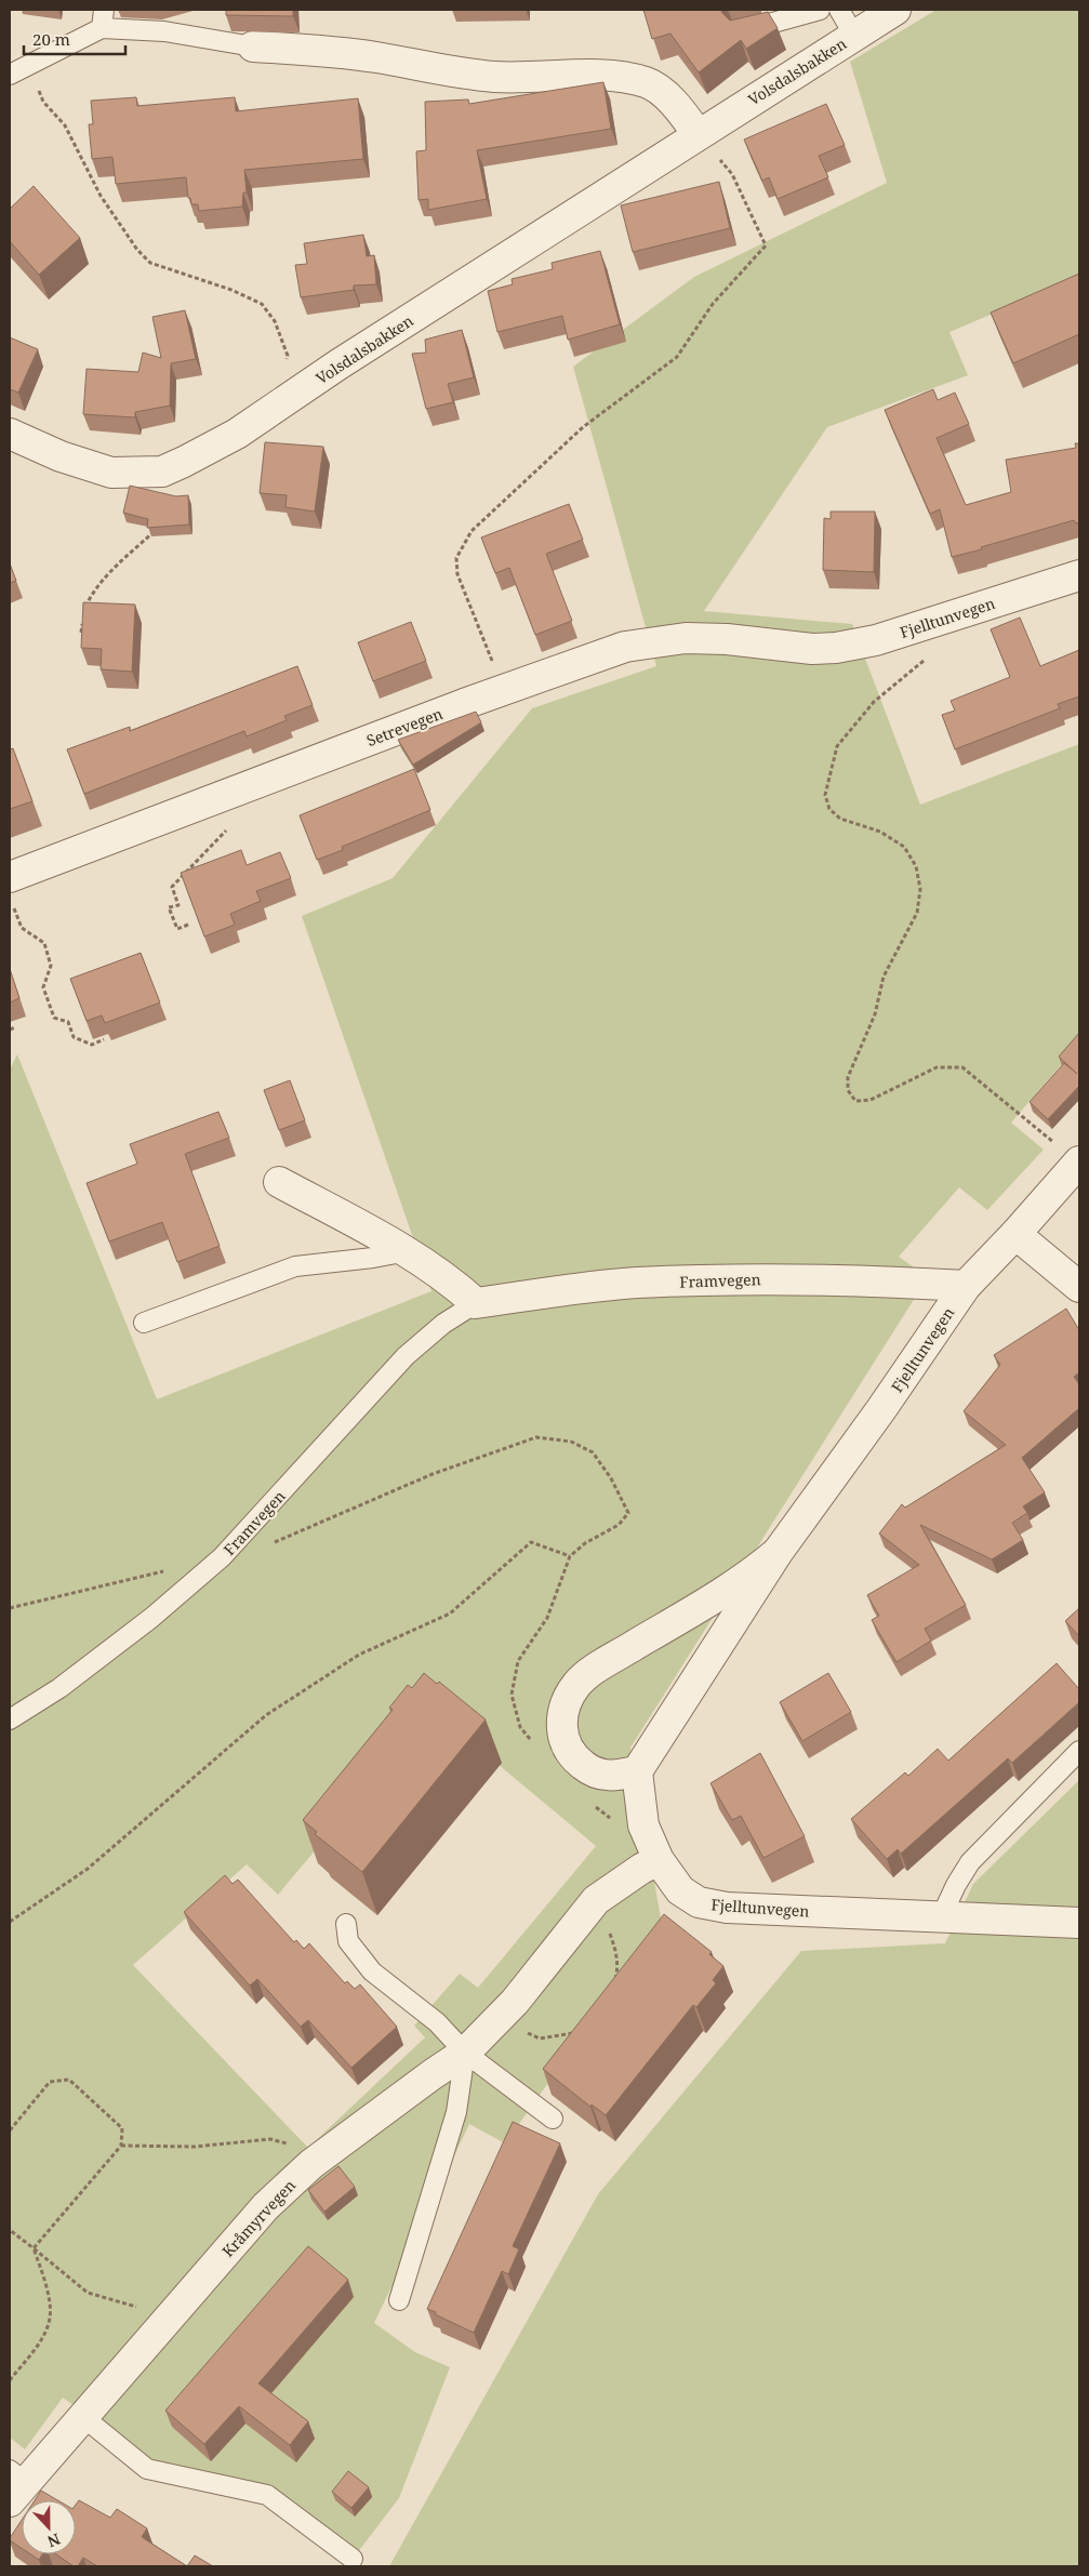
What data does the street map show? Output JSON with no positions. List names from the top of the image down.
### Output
{
  "streets": {
    "street": [
      "Volsdalsbakken",
      "Fjelltunvegen",
      "Setrevegen",
      "Framvegen",
      "Kråmyrvegen"
    ]
  },
  "crossings": [
    ["Fjelltunvegen", "Setrevegen"],
    ["Fjelltunvegen", "Framvegen"],
    ["Fjelltunvegen", "Kråmyrvegen"]
  ],
  "scale_bar": "20 m",
  "north": "bottom"
}
